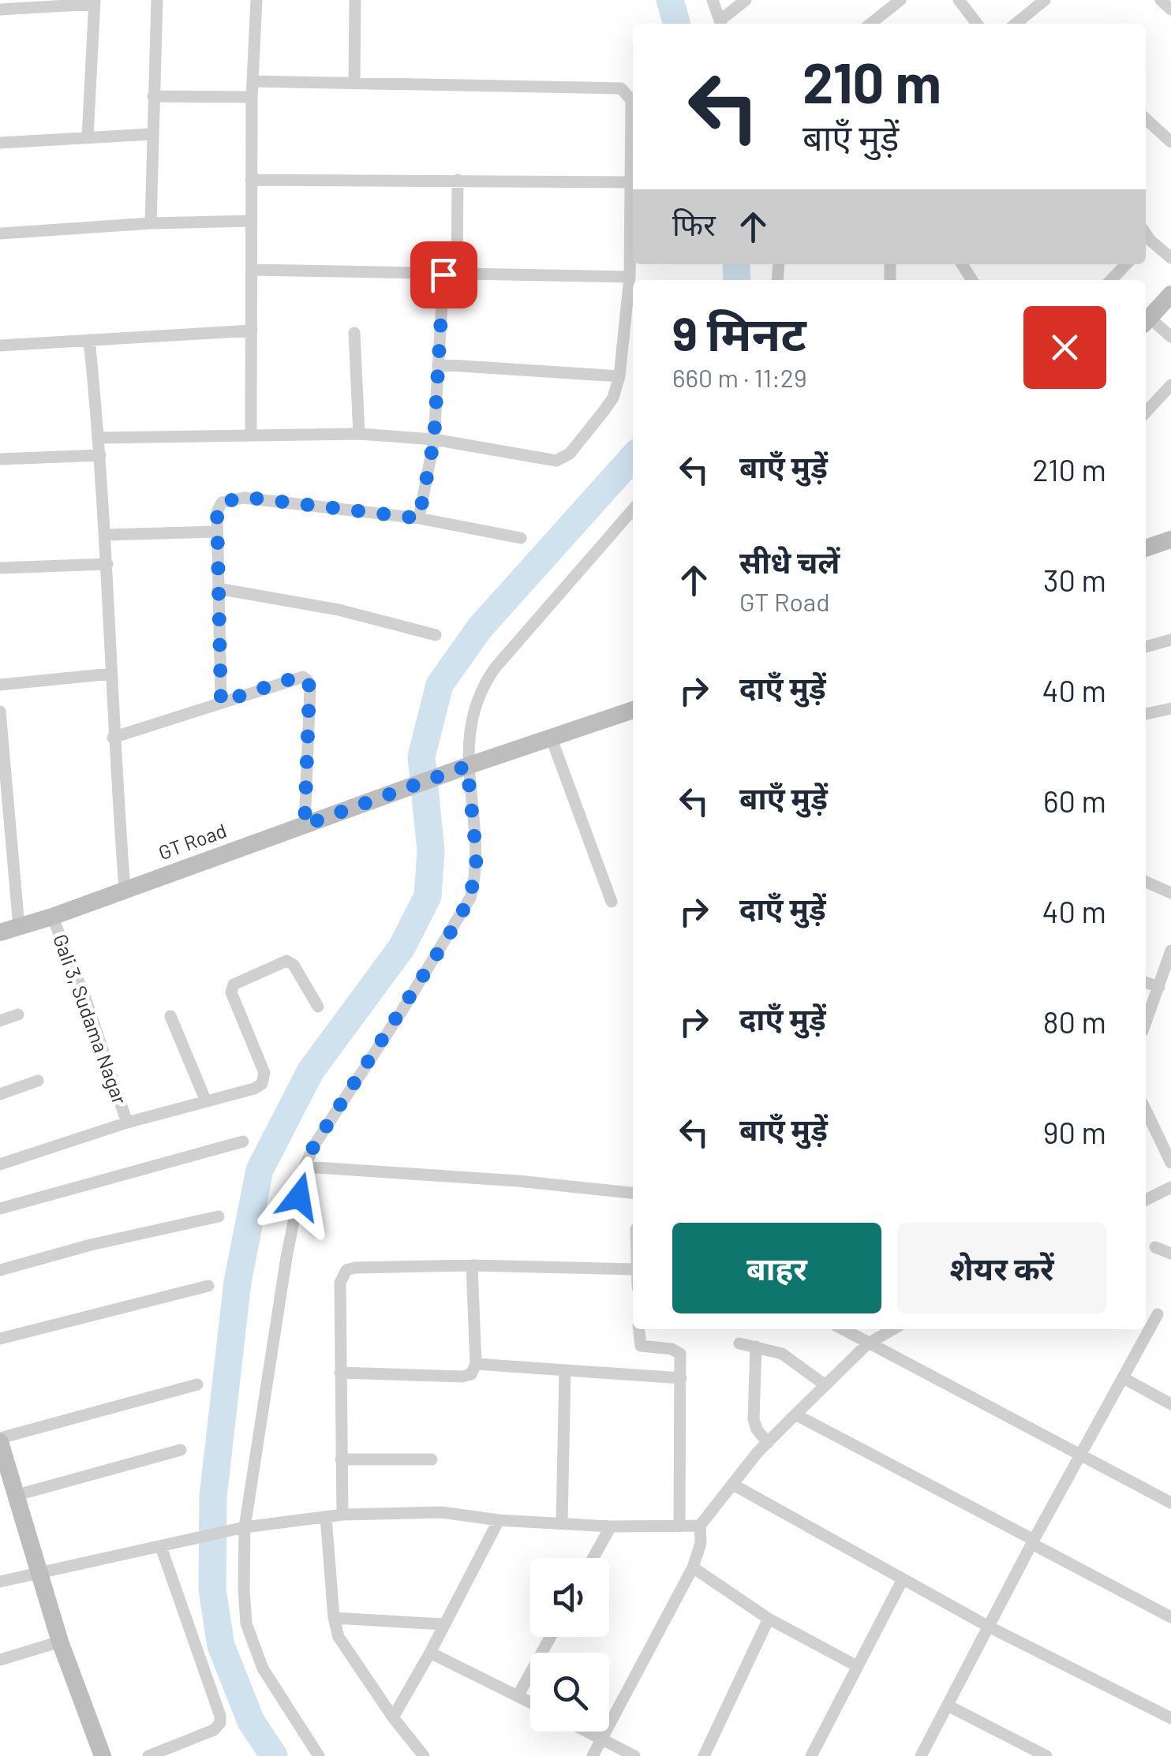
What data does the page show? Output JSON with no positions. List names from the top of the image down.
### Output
{
  "streets": {
    "main road": ["GT Road"],
    "street": ["Gali 3, Sudama Nagar"]
  },
  "crossings": [
    ["GT Road", "Gali 3, Sudama Nagar"]
  ],
  "page": {
    "turn": ["210 m", "बाएँ मुड़ें"],
    "then": "फिर",
    "heading": ["9 मिनट", "660 m · 11:29"],
    "list": [
      {
        "name": "बाएँ मुड़ें",
        "value": "210 m"
      },
      {
        "name": "सीधे चलें",
        "note": "GT Road",
        "value": "30 m"
      },
      {
        "name": "दाएँ मुड़ें",
        "value": "40 m"
      },
      {
        "name": "बाएँ मुड़ें",
        "value": "60 m"
      },
      {
        "name": "दाएँ मुड़ें",
        "value": "40 m"
      },
      {
        "name": "दाएँ मुड़ें",
        "value": "80 m"
      },
      {
        "name": "बाएँ मुड़ें",
        "value": "90 m"
      }
    ],
    "buttons": ["बाहर", "शेयर करें"]
  }
}
